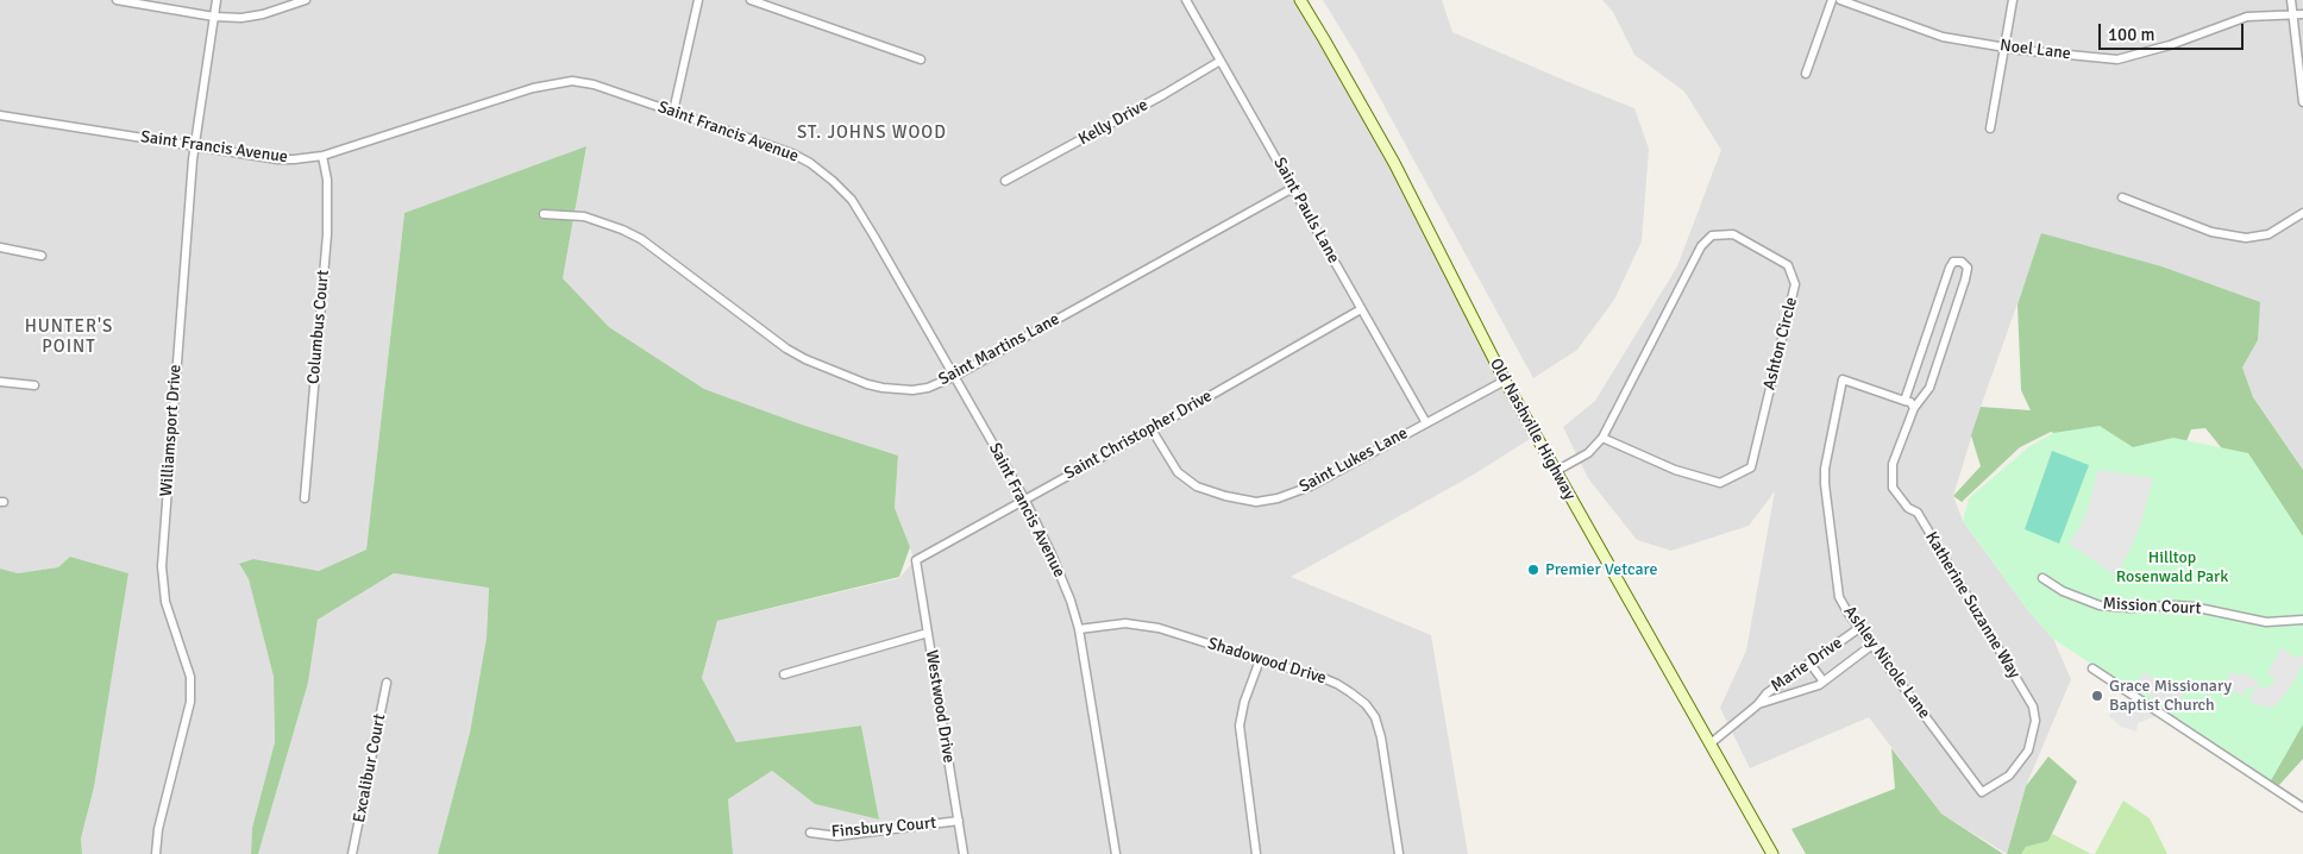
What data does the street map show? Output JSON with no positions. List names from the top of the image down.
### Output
{
  "streets": {
    "main road": ["Old Nashville Highway"],
    "street": [
      "Noel Lane",
      "Kelly Drive",
      "Saint Francis Avenue",
      "Saint Pauls Lane",
      "Columbus Court",
      "Ashton Circle",
      "Saint Martins Lane",
      "Williamsport Drive",
      "Saint Christopher Drive",
      "Saint Lukes Lane",
      "Katherine Suzanne Way",
      "Mission Court",
      "Shadowood Drive",
      "Ashley Nicole Lane",
      "Marie Drive",
      "Westwood Drive",
      "Excalibur Court",
      "Finsbury Court"
    ]
  },
  "crossings": [
    ["Kelly Drive", "Saint Pauls Lane"],
    ["Saint Francis Avenue", "Columbus Court"],
    ["Saint Francis Avenue", "Saint Martins Lane"],
    ["Saint Francis Avenue", "Williamsport Drive"],
    ["Saint Francis Avenue", "Saint Christopher Drive"],
    ["Saint Francis Avenue", "Shadowood Drive"],
    ["Saint Pauls Lane", "Saint Martins Lane"],
    ["Saint Pauls Lane", "Saint Christopher Drive"],
    ["Saint Pauls Lane", "Saint Lukes Lane"],
    ["Ashton Circle", "Old Nashville Highway"],
    ["Old Nashville Highway", "Saint Lukes Lane"],
    ["Old Nashville Highway", "Marie Drive"],
    ["Saint Christopher Drive", "Saint Lukes Lane"],
    ["Saint Christopher Drive", "Westwood Drive"],
    ["Katherine Suzanne Way", "Ashley Nicole Lane"],
    ["Ashley Nicole Lane", "Marie Drive"],
    ["Westwood Drive", "Finsbury Court"]
  ],
  "districts": ["ST. JOHNS WOOD", "HUNTER'S POINT"],
  "parks": ["Hilltop Rosenwald Park"],
  "places": ["Premier Vetcare", "Grace Missionary Baptist Church"],
  "scale_bar": "100 m"
}
